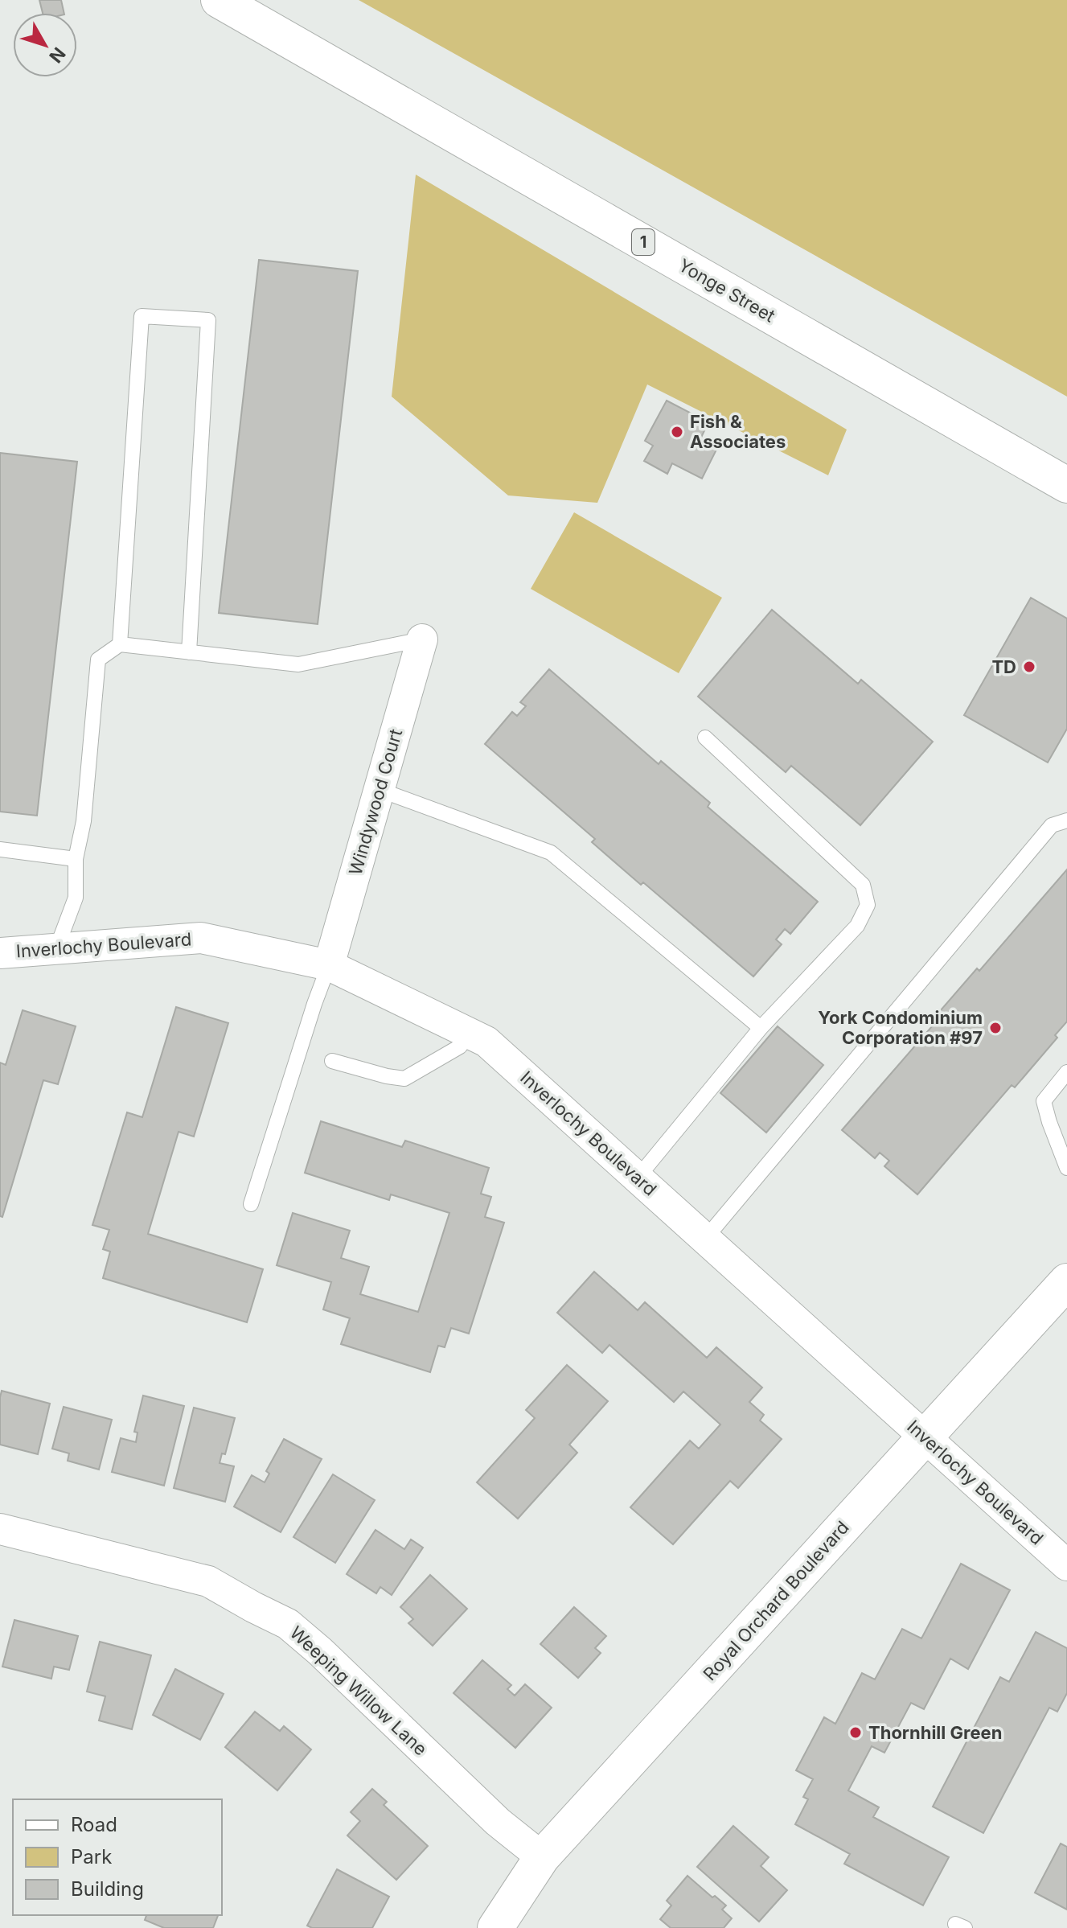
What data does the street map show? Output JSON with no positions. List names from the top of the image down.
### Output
{
  "streets": {
    "main road": ["1", "Yonge Street", "Royal Orchard Boulevard"],
    "street": ["Windywood Court", "Inverlochy Boulevard", "Weeping Willow Lane"]
  },
  "crossings": [
    ["Windywood Court", "Inverlochy Boulevard"],
    ["Inverlochy Boulevard", "Royal Orchard Boulevard"],
    ["Royal Orchard Boulevard", "Weeping Willow Lane"]
  ],
  "places": [
    "Fish & Associates",
    "TD",
    "York Condominium Corporation #97",
    "Thornhill Green"
  ],
  "legend": ["Road", "Park", "Building"],
  "north": "bottom right"
}
